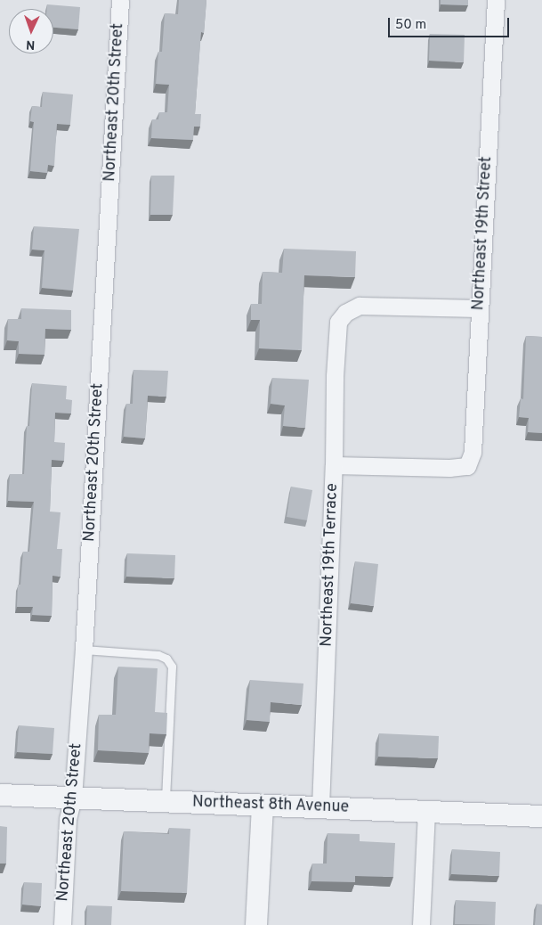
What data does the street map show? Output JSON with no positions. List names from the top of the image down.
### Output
{
  "streets": {
    "street": [
      "Northeast 20th Street",
      "Northeast 19th Street",
      "Northeast 19th Terrace",
      "Northeast 8th Avenue"
    ]
  },
  "crossings": [
    ["Northeast 20th Street", "Northeast 8th Avenue"],
    ["Northeast 19th Street", "Northeast 19th Terrace"],
    ["Northeast 19th Terrace", "Northeast 8th Avenue"]
  ],
  "scale_bar": "50 m",
  "north": "bottom"
}
